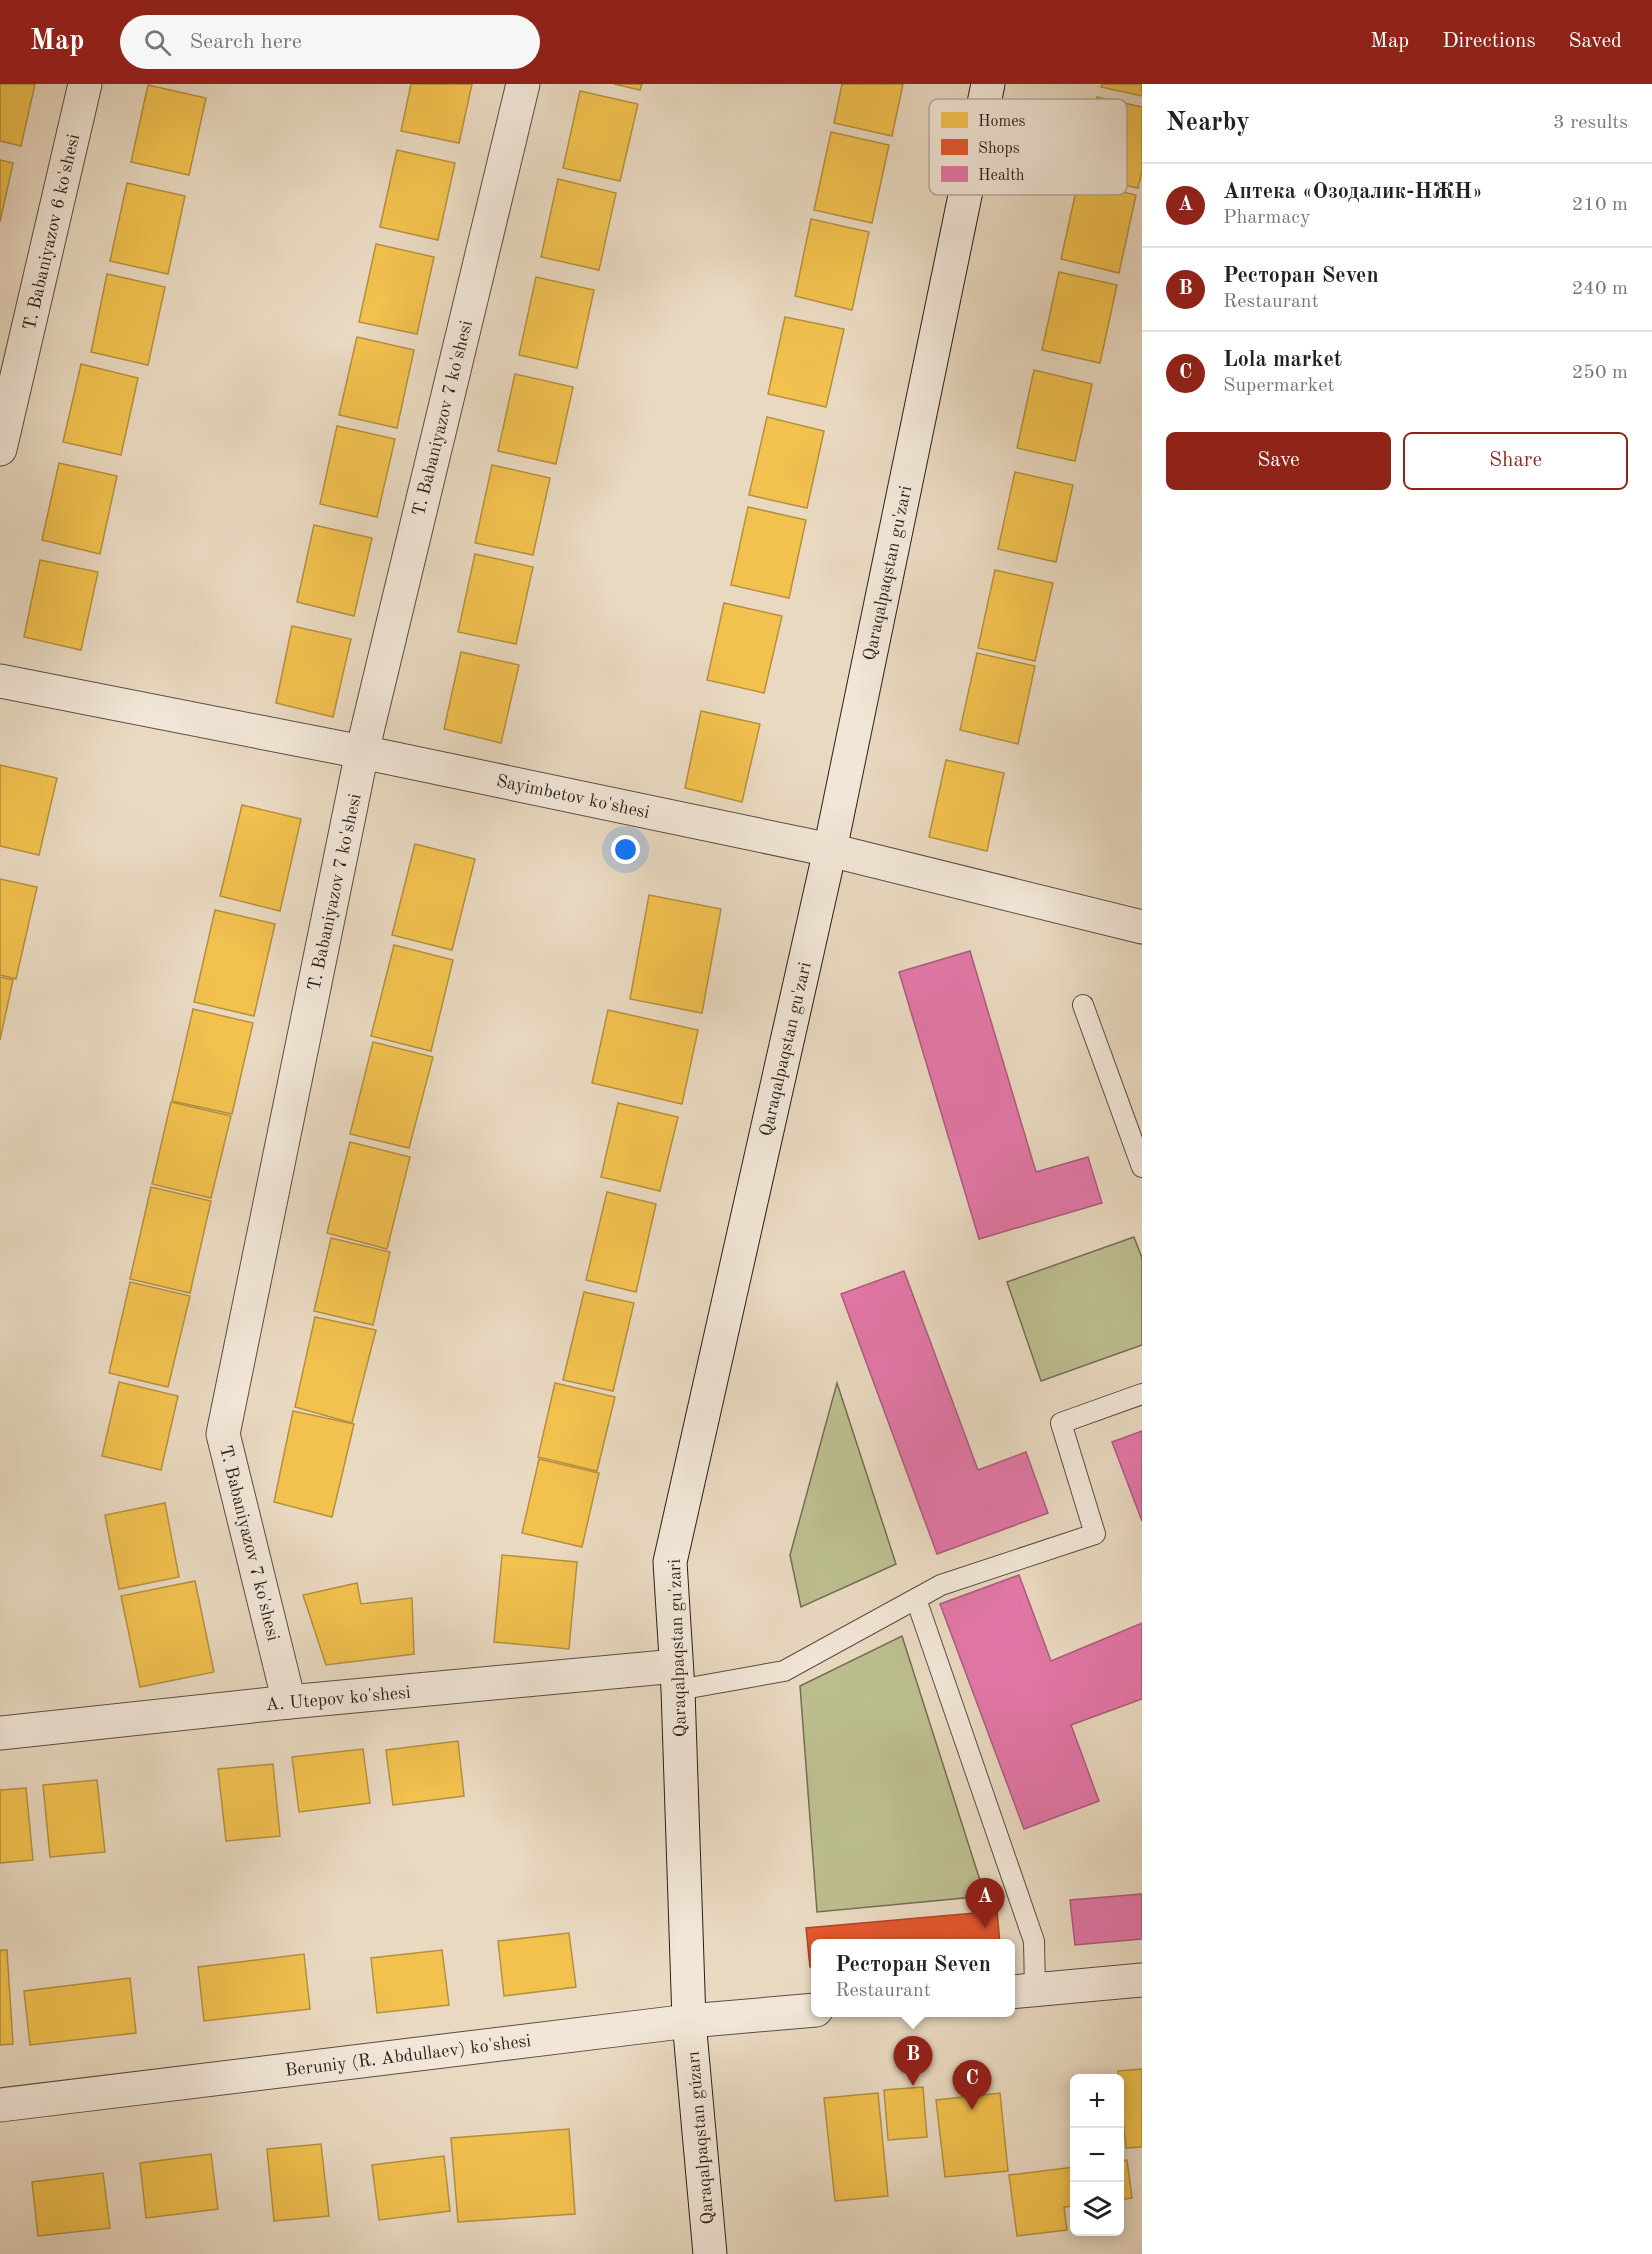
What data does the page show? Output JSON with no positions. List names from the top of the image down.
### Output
{
  "streets": {
    "street": [
      "T. Babaniyazov 6 ko'shesi",
      "T. Babaniyazov 7 ko'shesi",
      "Qaraqalpaqstan gu'zari",
      "Sayimbetov ko'shesi",
      "A. Utepov ko'shesi",
      "Beruniy (R. Abdullaev) ko'shesi",
      "Qaraqalpaqstan gúzarı"
    ]
  },
  "crossings": [
    ["T. Babaniyazov 7 ko'shesi", "Sayimbetov ko'shesi"],
    ["T. Babaniyazov 7 ko'shesi", "A. Utepov ko'shesi"],
    ["Qaraqalpaqstan gu'zari", "Sayimbetov ko'shesi"],
    ["Qaraqalpaqstan gu'zari", "A. Utepov ko'shesi"],
    ["Qaraqalpaqstan gu'zari", "Beruniy (R. Abdullaev) ko'shesi"],
    ["Qaraqalpaqstan gu'zari", "Qaraqalpaqstan gúzarı"],
    ["Beruniy (R. Abdullaev) ko'shesi", "Qaraqalpaqstan gúzarı"]
  ],
  "legend": ["Homes", "Shops", "Health"],
  "page": {
    "header": "Map",
    "search": "Search here",
    "nav": ["Map", "Directions", "Saved"],
    "heading": ["Nearby", "3 results"],
    "list": [
      {
        "mark": "A",
        "name": "Аптека «Озодалик-НЖН»",
        "note": "Pharmacy",
        "value": "210 m"
      },
      {
        "mark": "B",
        "name": "Ресторан Seven",
        "note": "Restaurant",
        "value": "240 m"
      },
      {
        "mark": "C",
        "name": "Lola market",
        "note": "Supermarket",
        "value": "250 m"
      }
    ],
    "buttons": ["Save", "Share"],
    "pins": ["A", "B", "C"],
    "popup": ["Ресторан Seven", "Restaurant"],
    "map_buttons": ["+", "−"]
  }
}
